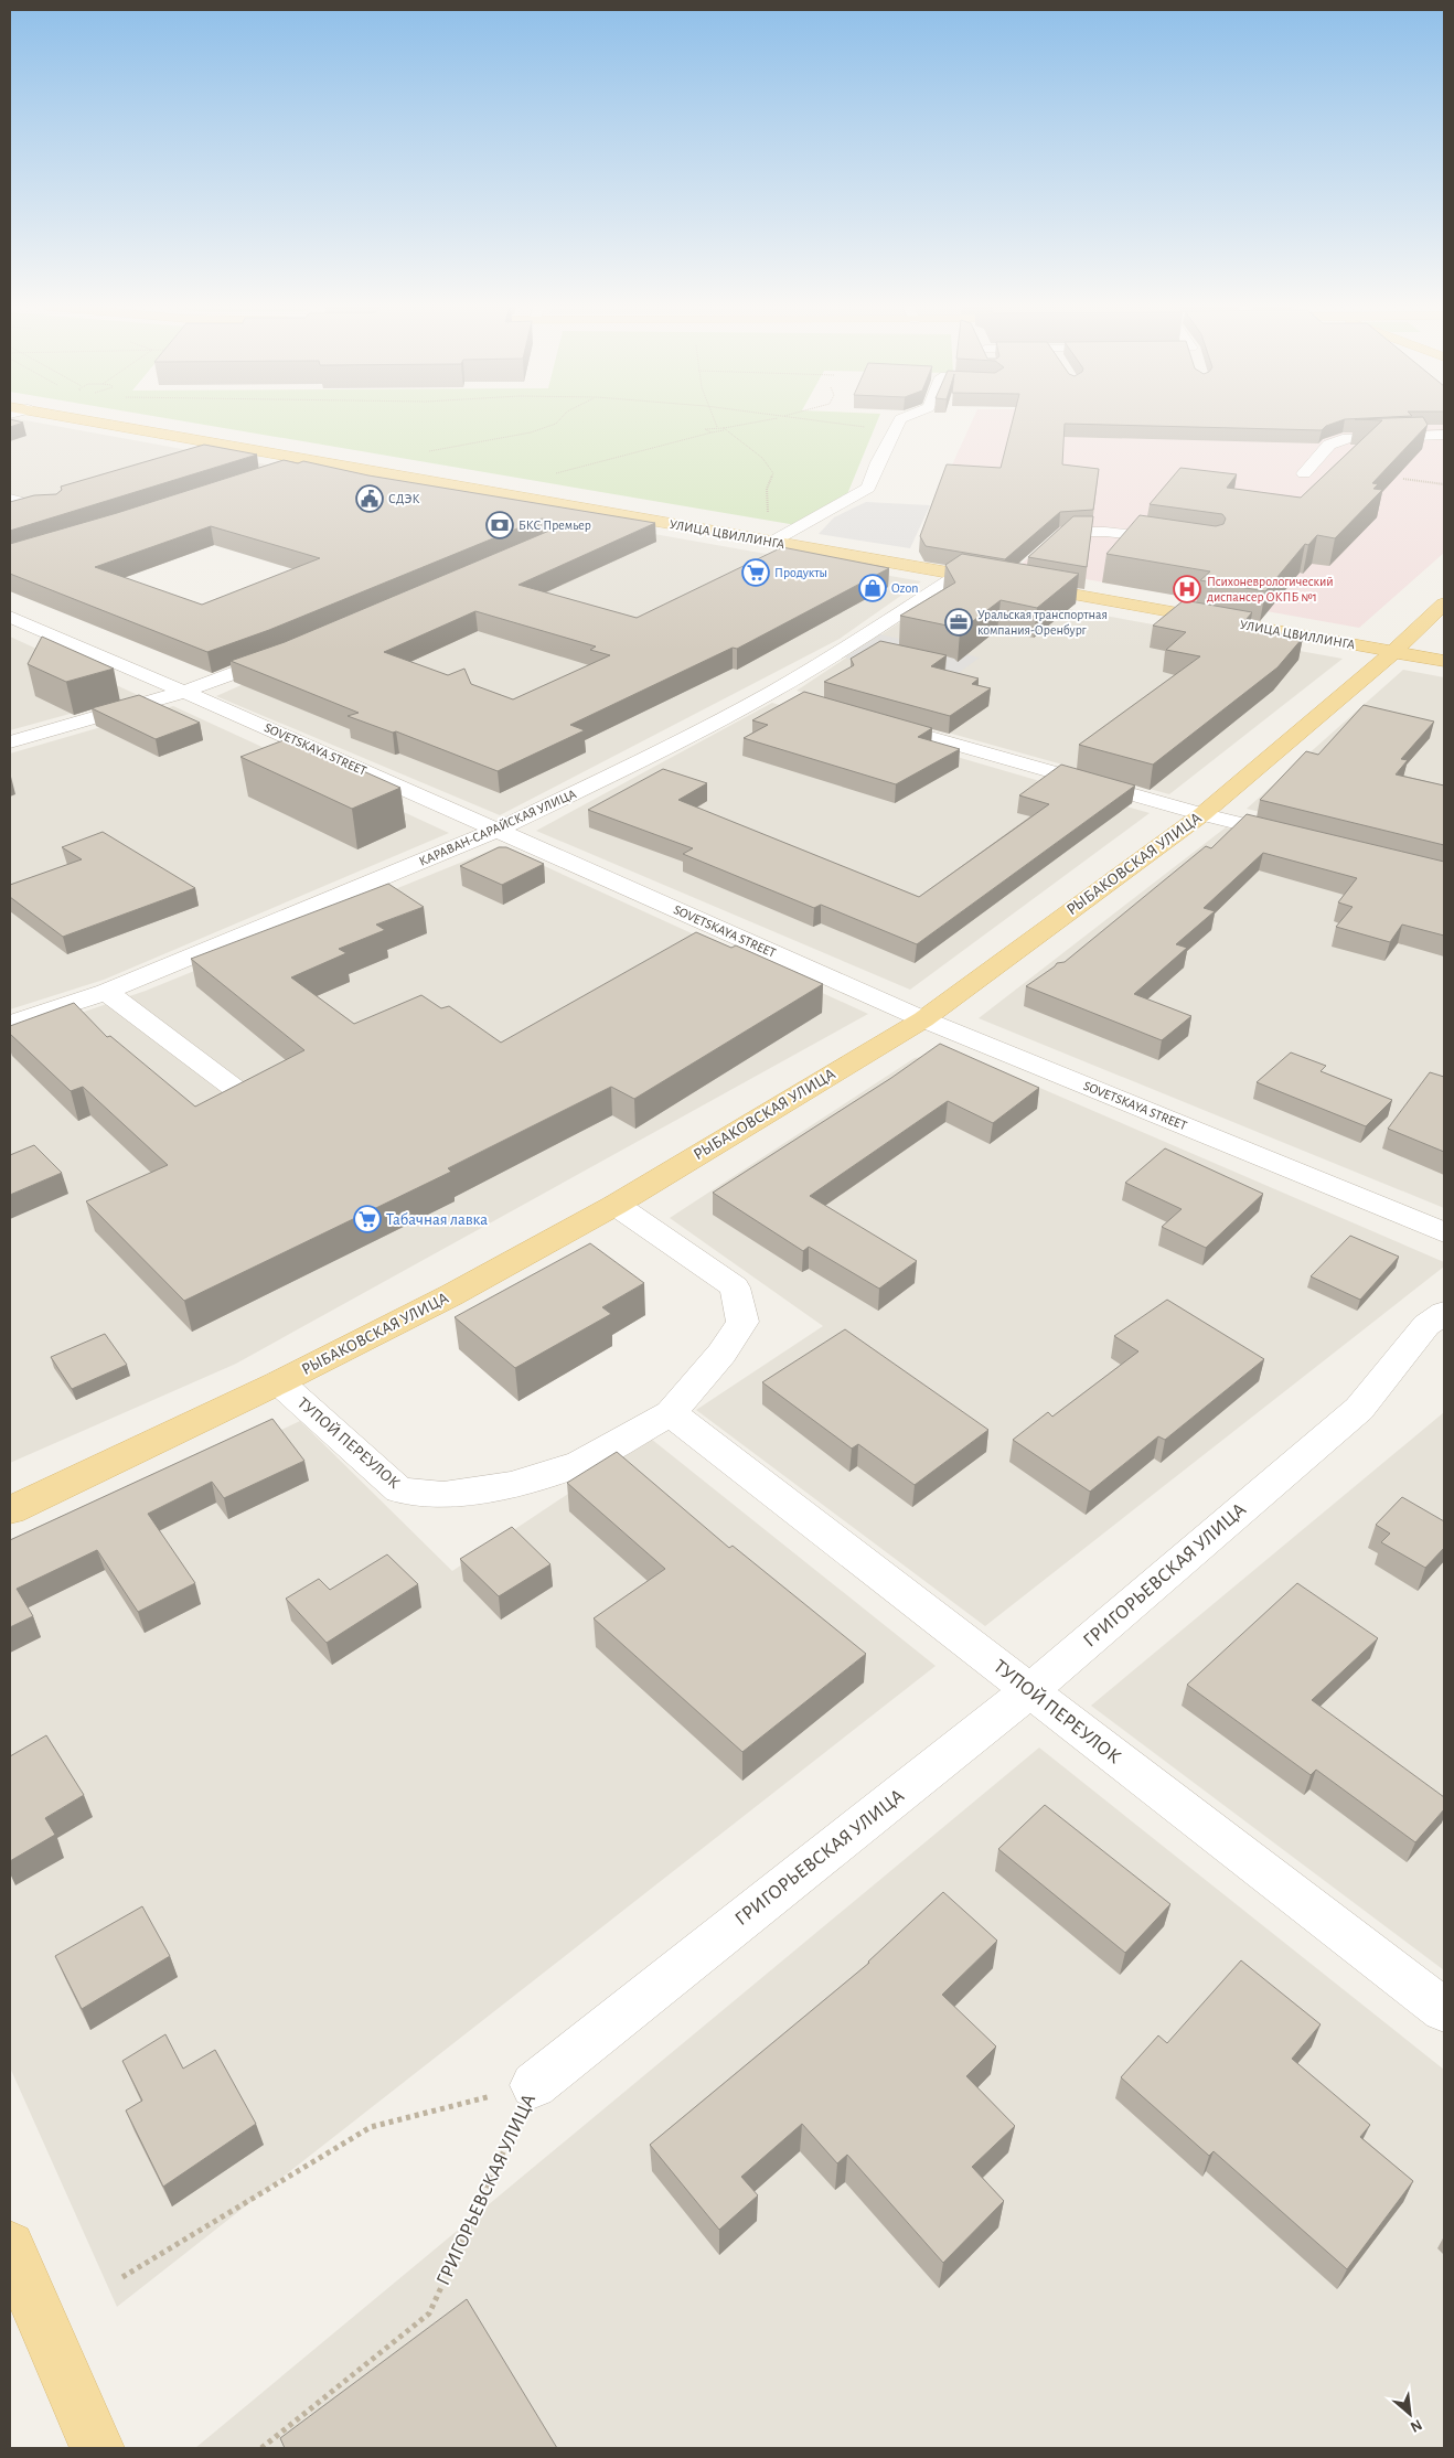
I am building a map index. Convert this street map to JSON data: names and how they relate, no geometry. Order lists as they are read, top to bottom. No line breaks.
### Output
{"streets":{"main road":["УЛИЦА ЦВИЛЛИНГА","РЫБАКОВСКАЯ УЛИЦА"],"street":["SOVETSKAYA STREET","КАРАВАН-САРАЙСКАЯ УЛИЦА","ТУПОЙ ПЕРЕУЛОК","ГРИГОРЬЕВСКАЯ УЛИЦА"]},"crossings":[["УЛИЦА ЦВИЛЛИНГА","КАРАВАН-САРАЙСКАЯ УЛИЦА"],["УЛИЦА ЦВИЛЛИНГА","РЫБАКОВСКАЯ УЛИЦА"],["SOVETSKAYA STREET","КАРАВАН-САРАЙСКАЯ УЛИЦА"],["SOVETSKAYA STREET","РЫБАКОВСКАЯ УЛИЦА"],["РЫБАКОВСКАЯ УЛИЦА","ТУПОЙ ПЕРЕУЛОК"],["ТУПОЙ ПЕРЕУЛОК","ГРИГОРЬЕВСКАЯ УЛИЦА"]],"places":{"public building":["СДЭК"],"bank":["БКС Премьер"],"supermarket":["Продукты","Табачная лавка"],"shop":["Ozon"],"hospital":["Психоневрологический диспансер ОКПБ №1"],"office":["Уральская транспортная компания-Оренбург"]},"north":"bottom right"}
